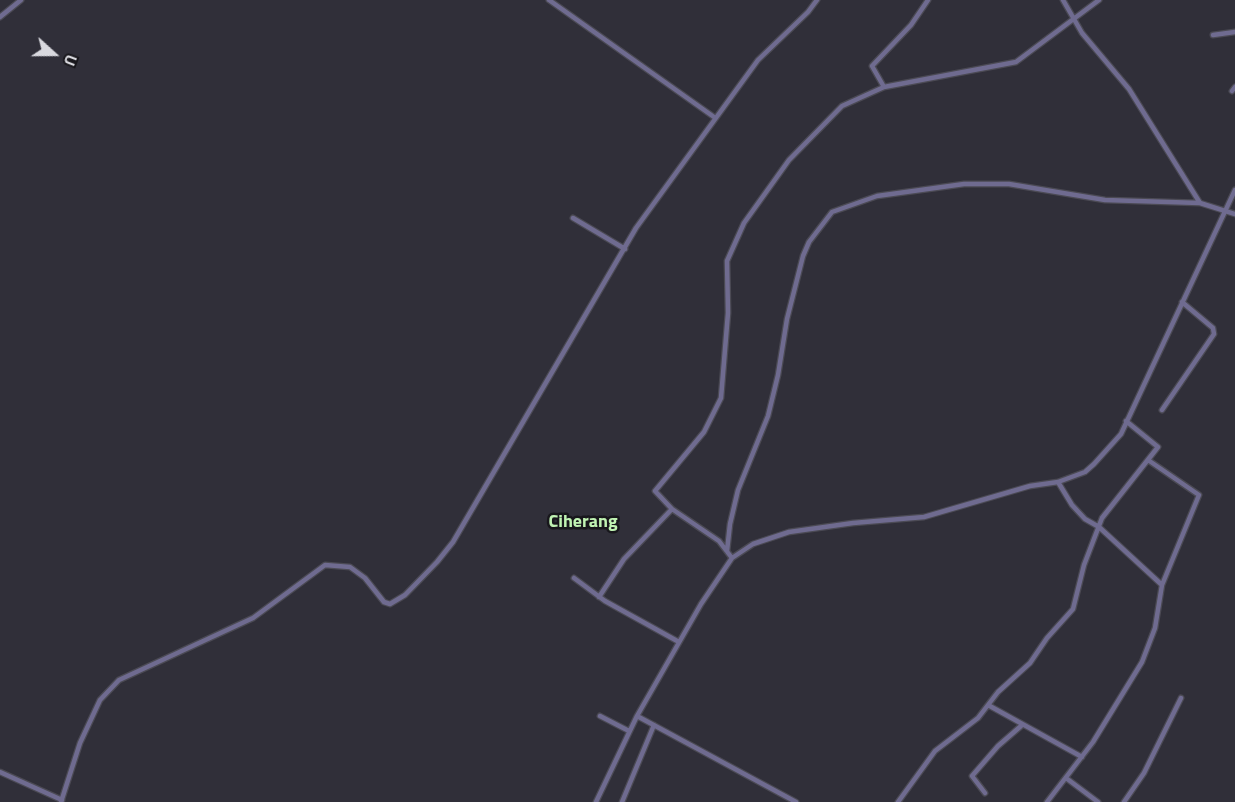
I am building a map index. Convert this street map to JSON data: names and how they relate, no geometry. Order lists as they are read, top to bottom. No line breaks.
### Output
{"districts":["Ciherang"],"north":"right"}
